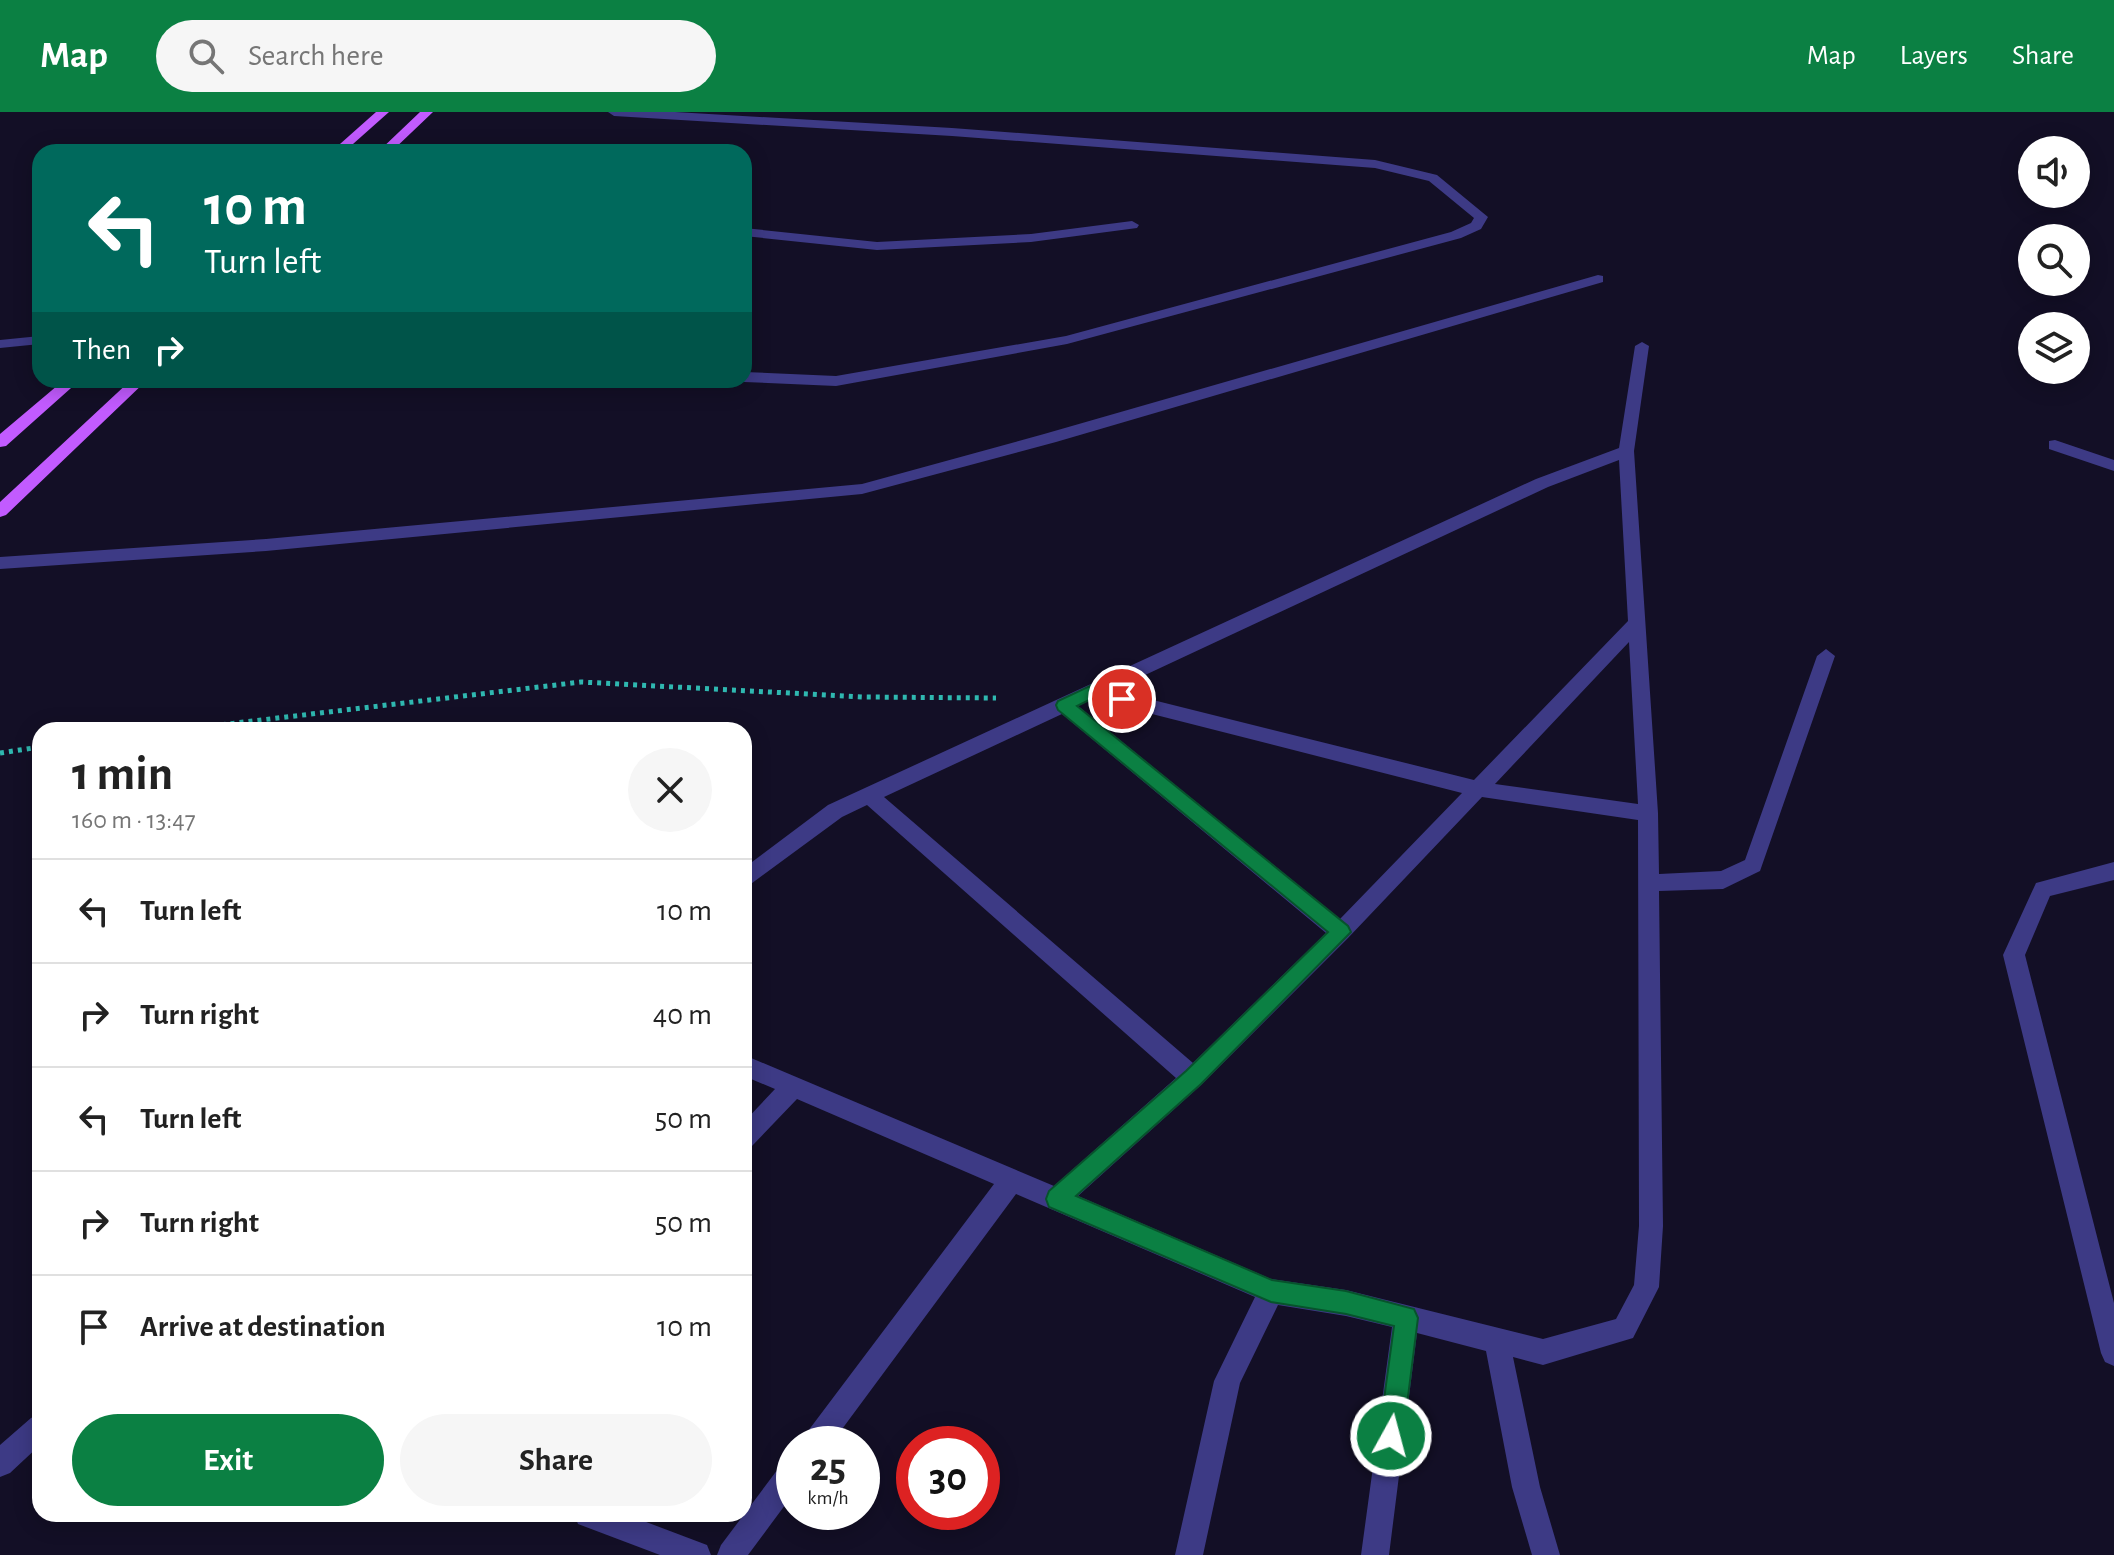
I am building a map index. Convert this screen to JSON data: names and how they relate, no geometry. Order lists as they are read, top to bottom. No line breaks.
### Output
{"page":{"header":"Map","search":"Search here","nav":["Map","Layers","Share"],"turn":["10 m","Turn left"],"then":"Then","heading":["1 min","160 m · 13:47"],"list":[{"name":"Turn left","value":"10 m"},{"name":"Turn right","value":"40 m"},{"name":"Turn left","value":"50 m"},{"name":"Turn right","value":"50 m"},{"name":"Arrive at destination","value":"10 m"}],"buttons":["Exit","Share"],"speed":"25 km/h","limit":"30"}}
